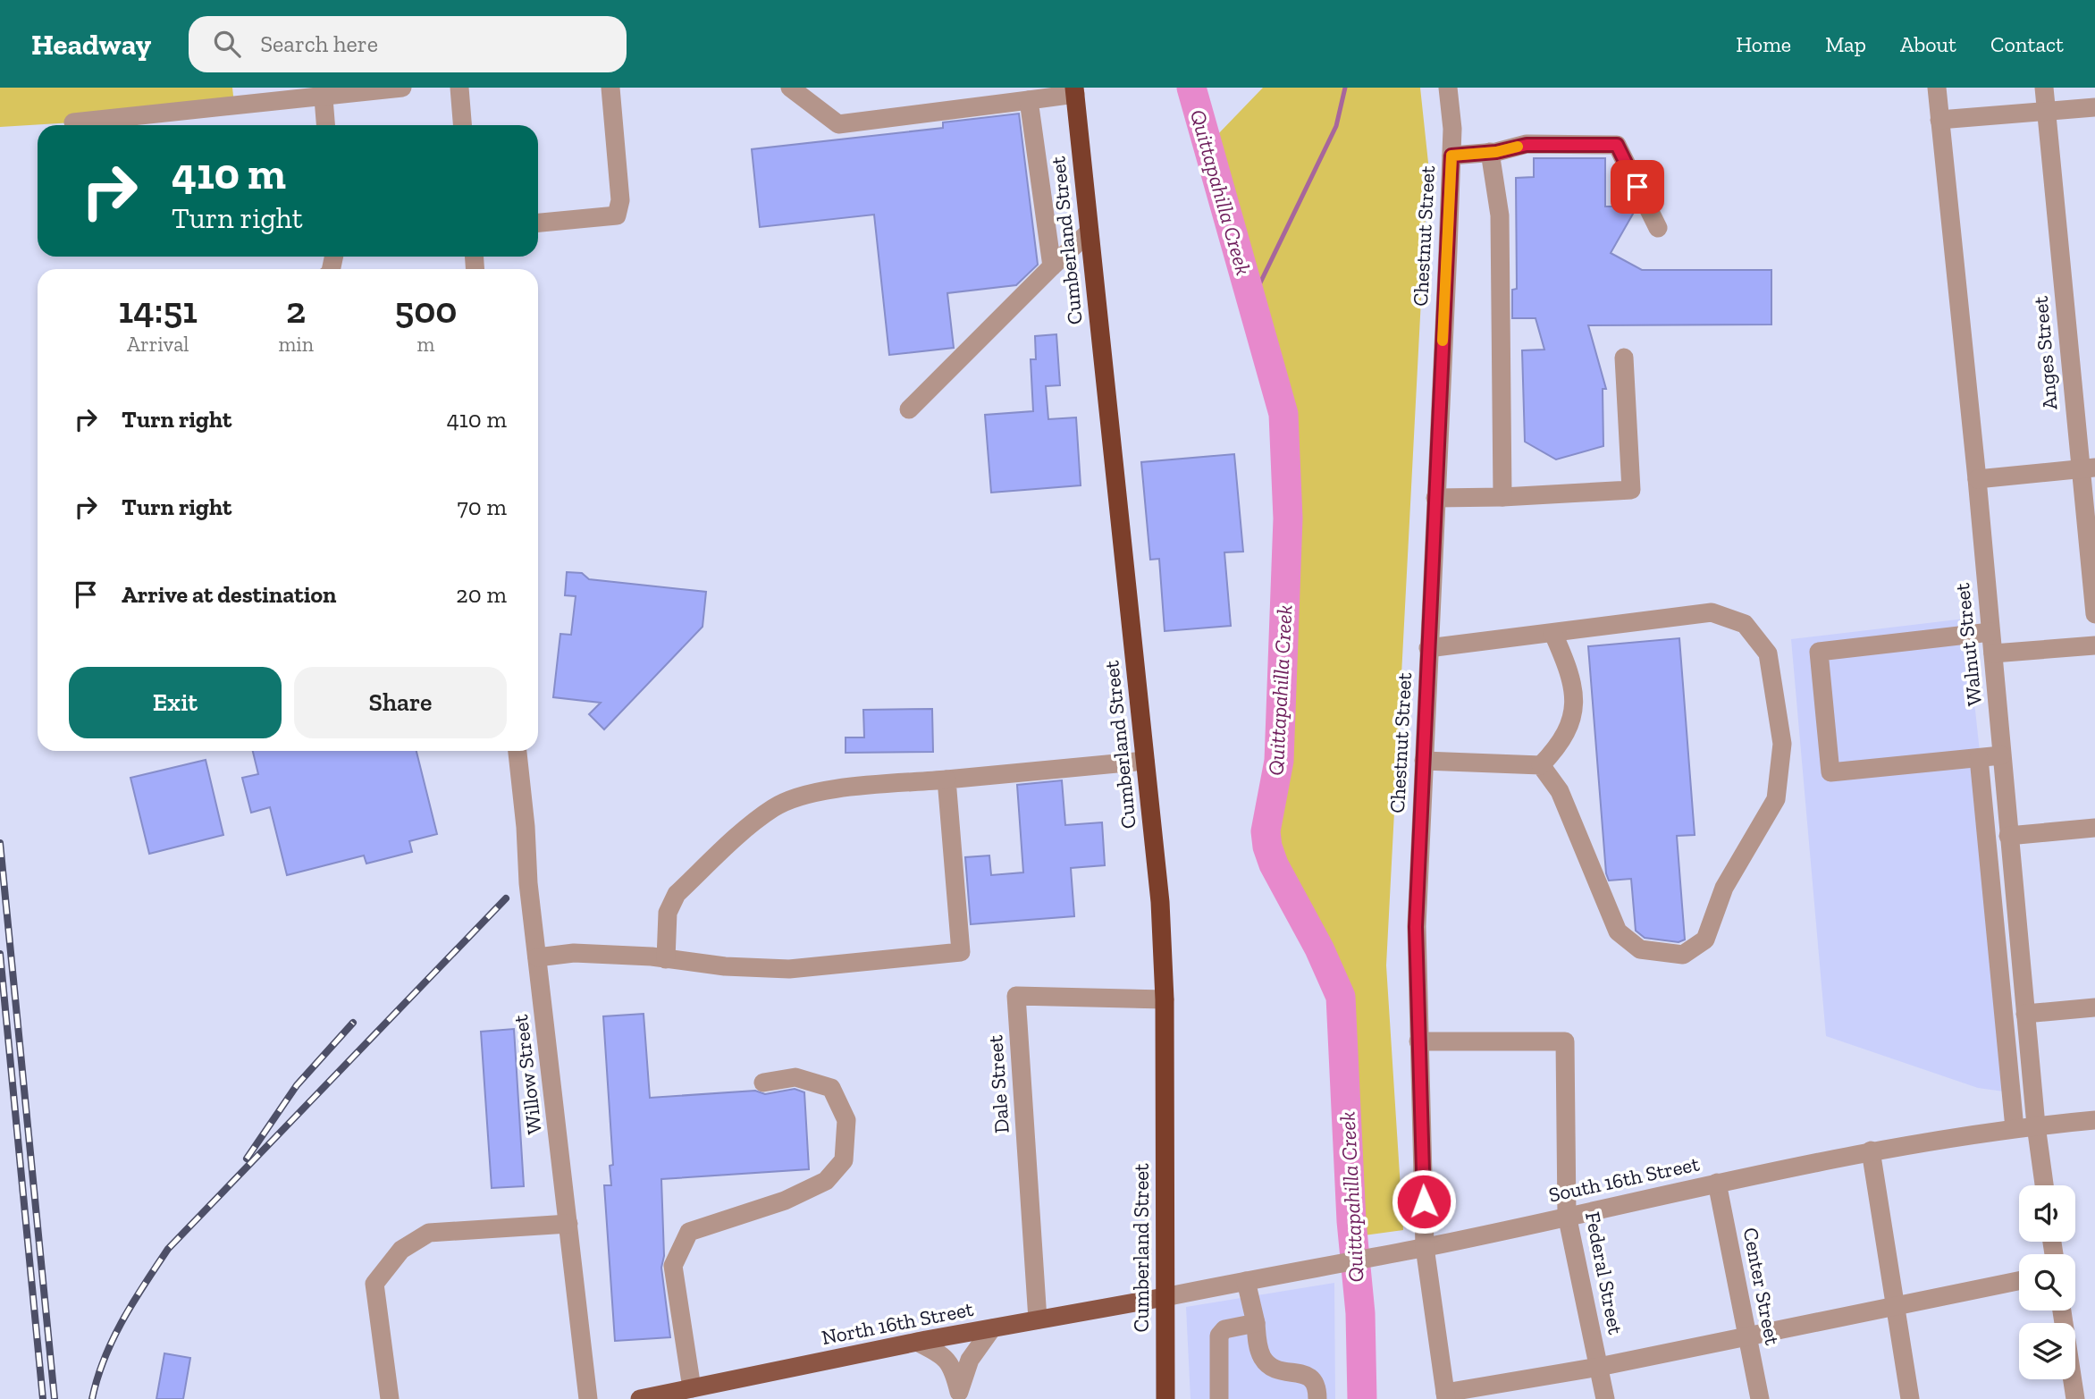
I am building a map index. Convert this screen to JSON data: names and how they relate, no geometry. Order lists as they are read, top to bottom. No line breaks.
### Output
{"streets":{"highway":["Cumberland Street"],"main road":["North 16th Street"],"street":["Chestnut Street","Anges Street","Walnut Street","Willow Street","Dale Street","South 16th Street","Federal Street","Center Street"]},"crossings":[["Chestnut Street","South 16th Street"],["Chestnut Street","Federal Street"],["Cumberland Street","Dale Street"],["Cumberland Street","South 16th Street"],["Cumberland Street","North 16th Street"],["Walnut Street","South 16th Street"],["Dale Street","North 16th Street"],["South 16th Street","Federal Street"],["South 16th Street","Center Street"],["South 16th Street","North 16th Street"]],"water":["Quittapahilla Creek"],"page":{"header":"Headway","search":"Search here","nav":["Home","Map","About","Contact"],"turn":["410 m","Turn right"],"eta":["14:51","Arrival","2","min","500","m"],"list":[{"name":"Turn right","value":"410 m"},{"name":"Turn right","value":"70 m"},{"name":"Arrive at destination","value":"20 m"}],"buttons":["Exit","Share"]}}
